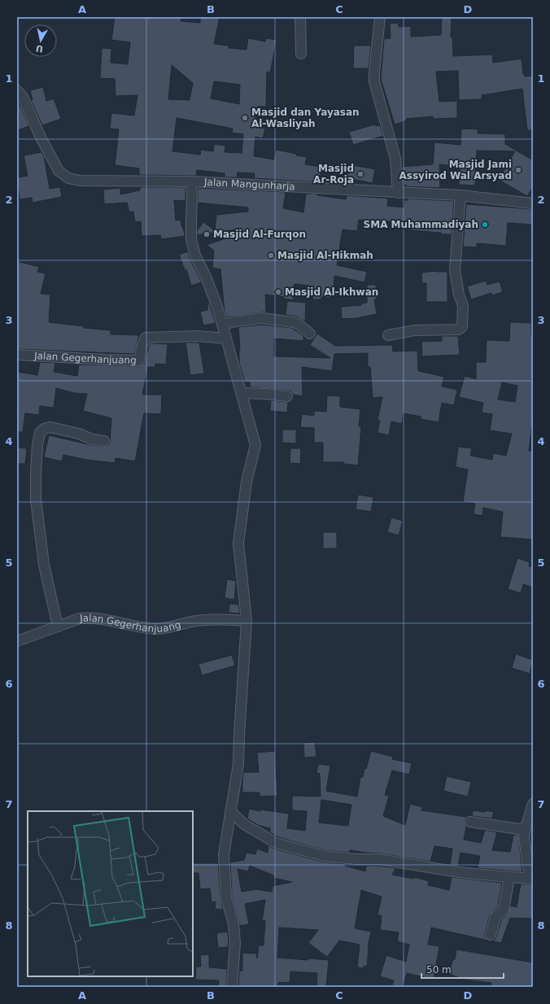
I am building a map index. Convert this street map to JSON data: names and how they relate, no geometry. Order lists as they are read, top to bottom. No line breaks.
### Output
{"streets":{"street":["Jalan Mangunharja","Jalan Gegerhanjuang"]},"places":["Masjid dan Yayasan Al-Wasliyah","Masjid Jami Assyirod Wal Arsyad","Masjid Ar-Roja","SMA Muhammadiyah","Masjid Al-Furqon","Masjid Al-Hikmah","Masjid Al-Ikhwan"],"scale_bar":"50 m","north":"bottom","grid":{"columns":["A","B","C","D"],"rows":["1","2","3","4","5","6","7","8"]}}
